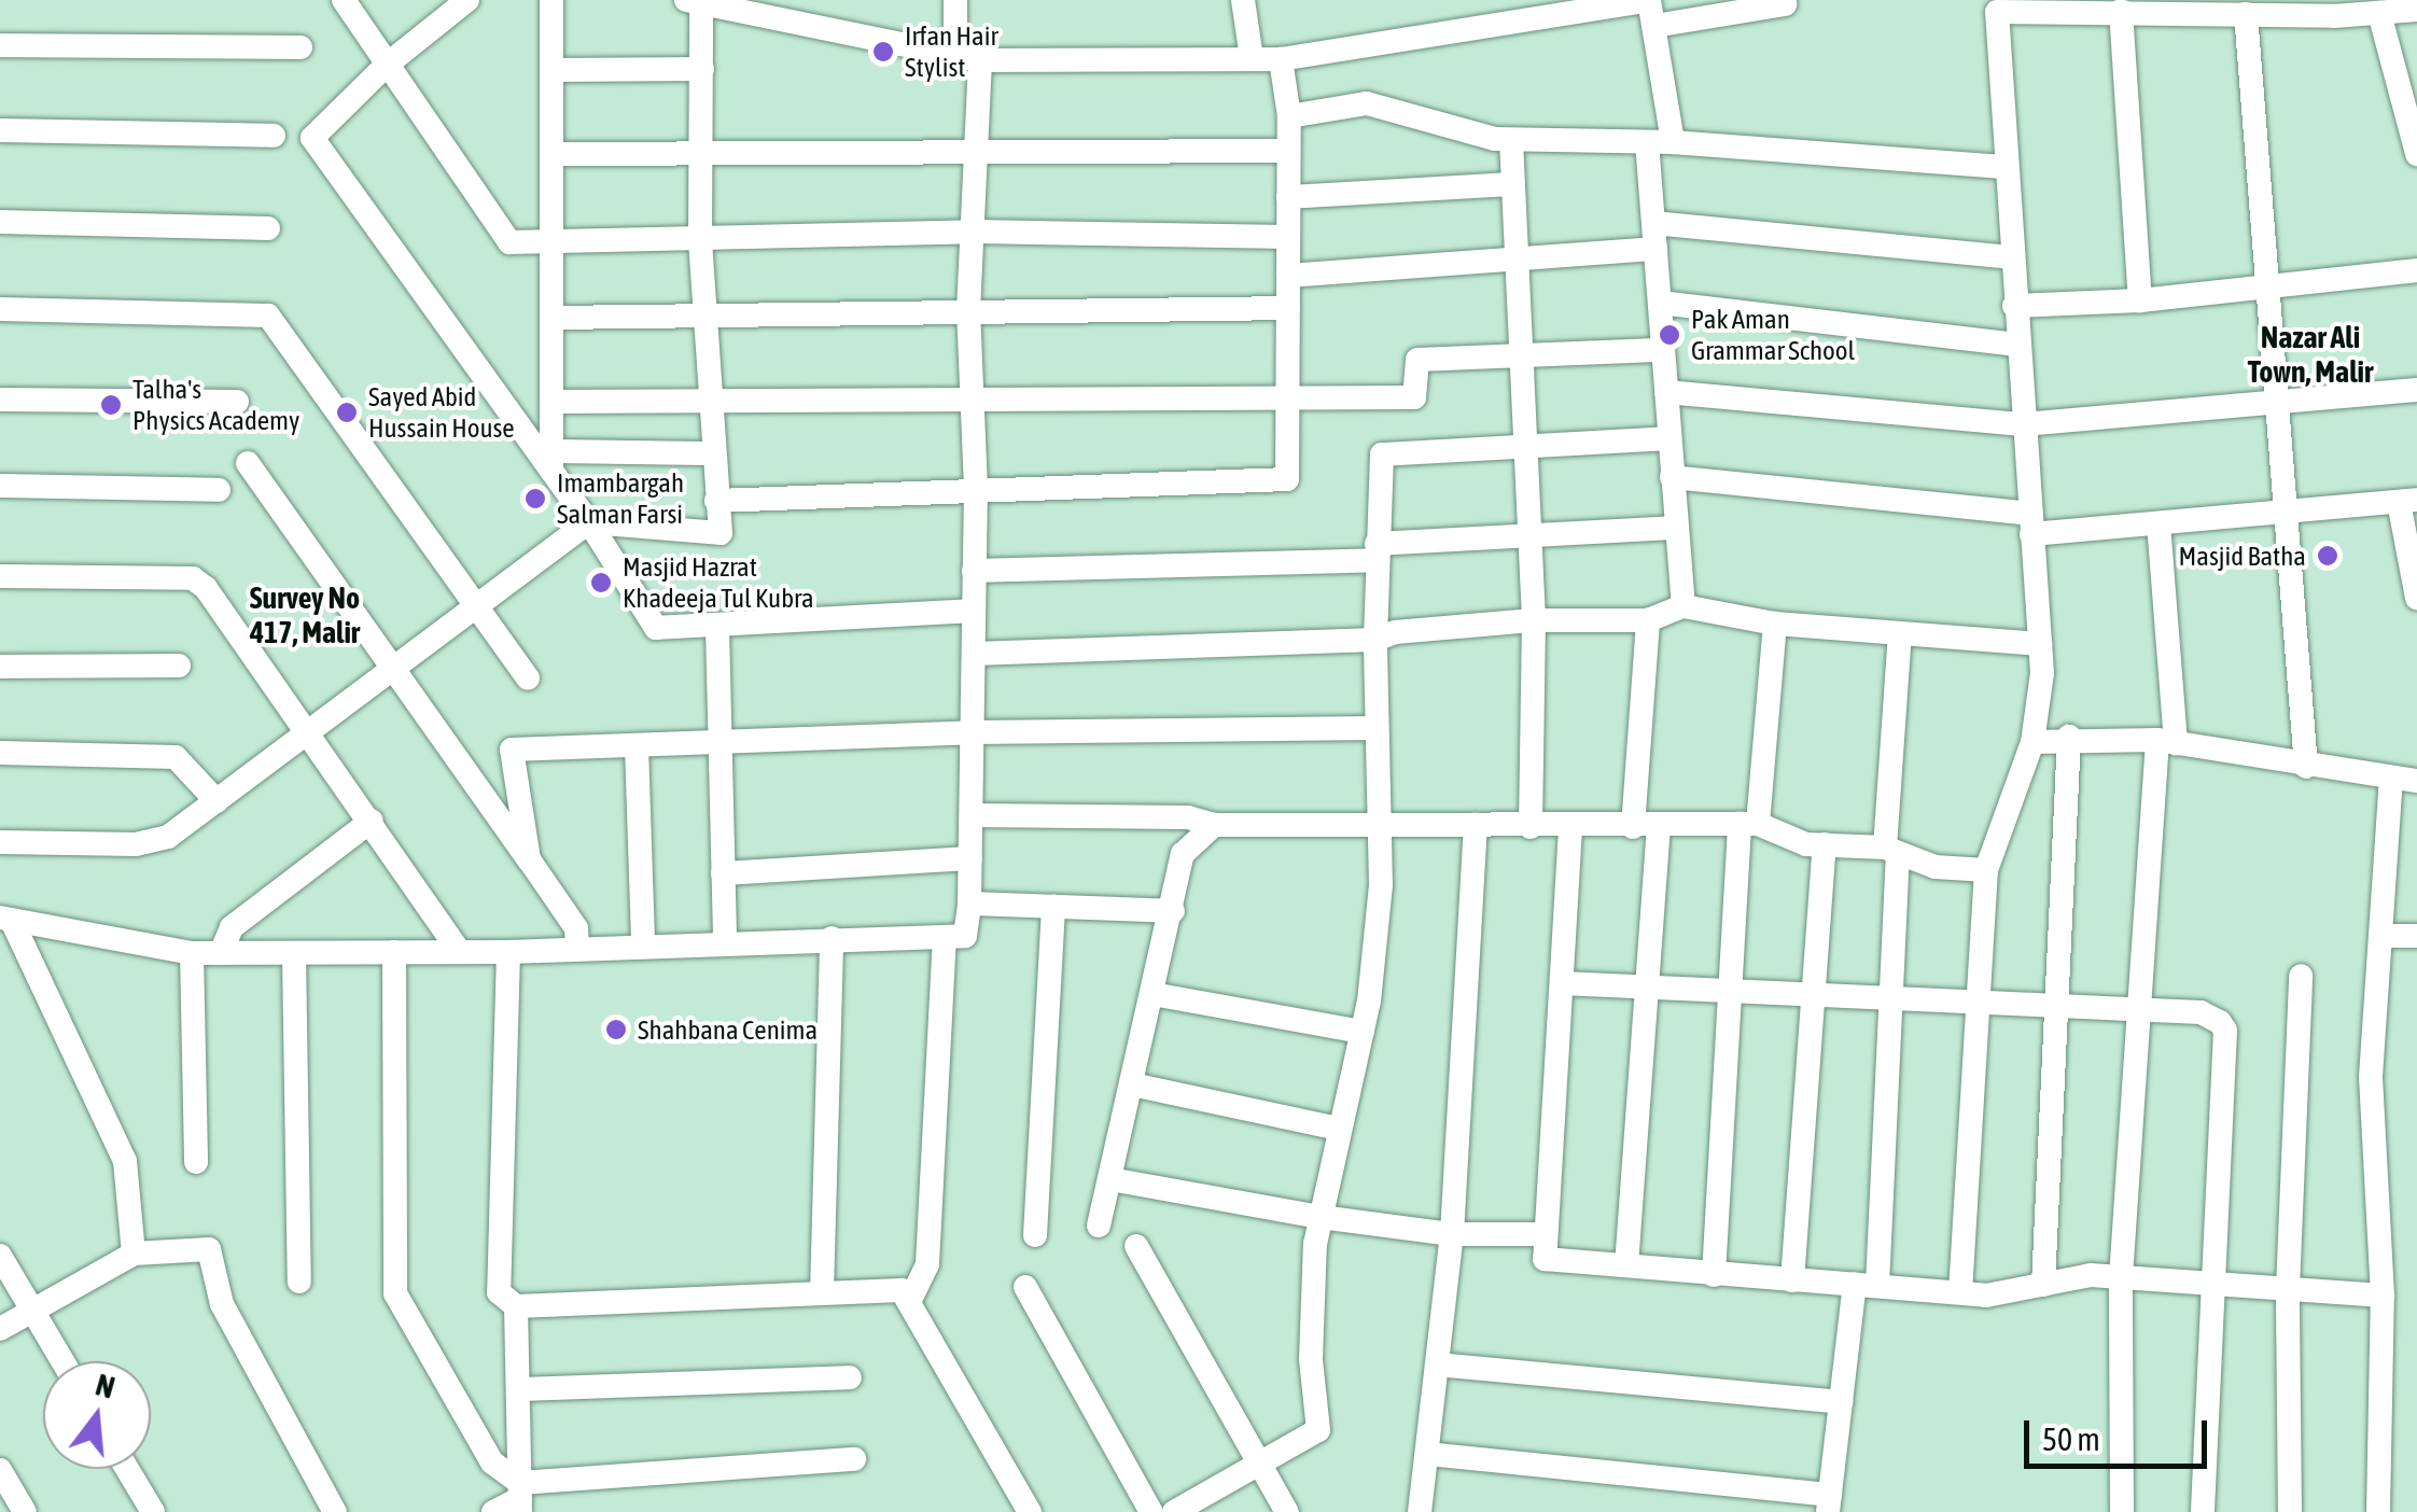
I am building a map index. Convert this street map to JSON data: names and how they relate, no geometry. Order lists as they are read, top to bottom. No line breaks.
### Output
{"districts":["Nazar Ali Town, Malir","Survey No 417, Malir"],"places":["Irfan Hair Stylist","Pak Aman Grammar School","Talha's Physics Academy","Sayed Abid Hussain House","Imambargah Salman Farsi","Masjid Batha","Masjid Hazrat Khadeeja Tul Kubra","Shahbana Cenima"],"scale_bar":"50 m","north":"top"}
